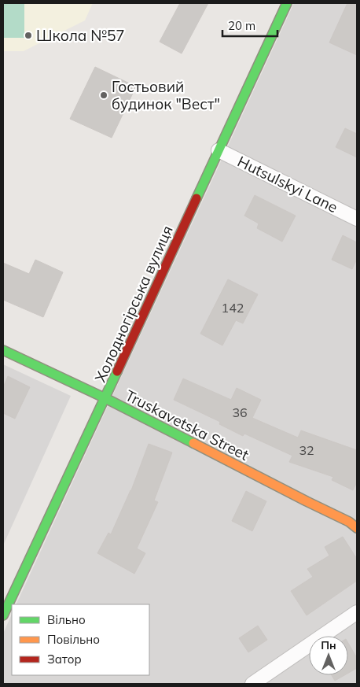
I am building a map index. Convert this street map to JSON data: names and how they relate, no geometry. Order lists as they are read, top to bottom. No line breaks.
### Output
{"streets":{"main road":["Холодногірська вулиця","Truskavetska Street"],"street":["Hutsulskyi Lane"]},"crossings":[["Hutsulskyi Lane","Холодногірська вулиця"],["Холодногірська вулиця","Truskavetska Street"]],"places":["Школа №57","Гостьовий будинок \"Вест\""],"house_numbers":["142","36","32"],"legend":["Вільно","Повільно","Затор"],"scale_bar":"20 m","north":"top"}
